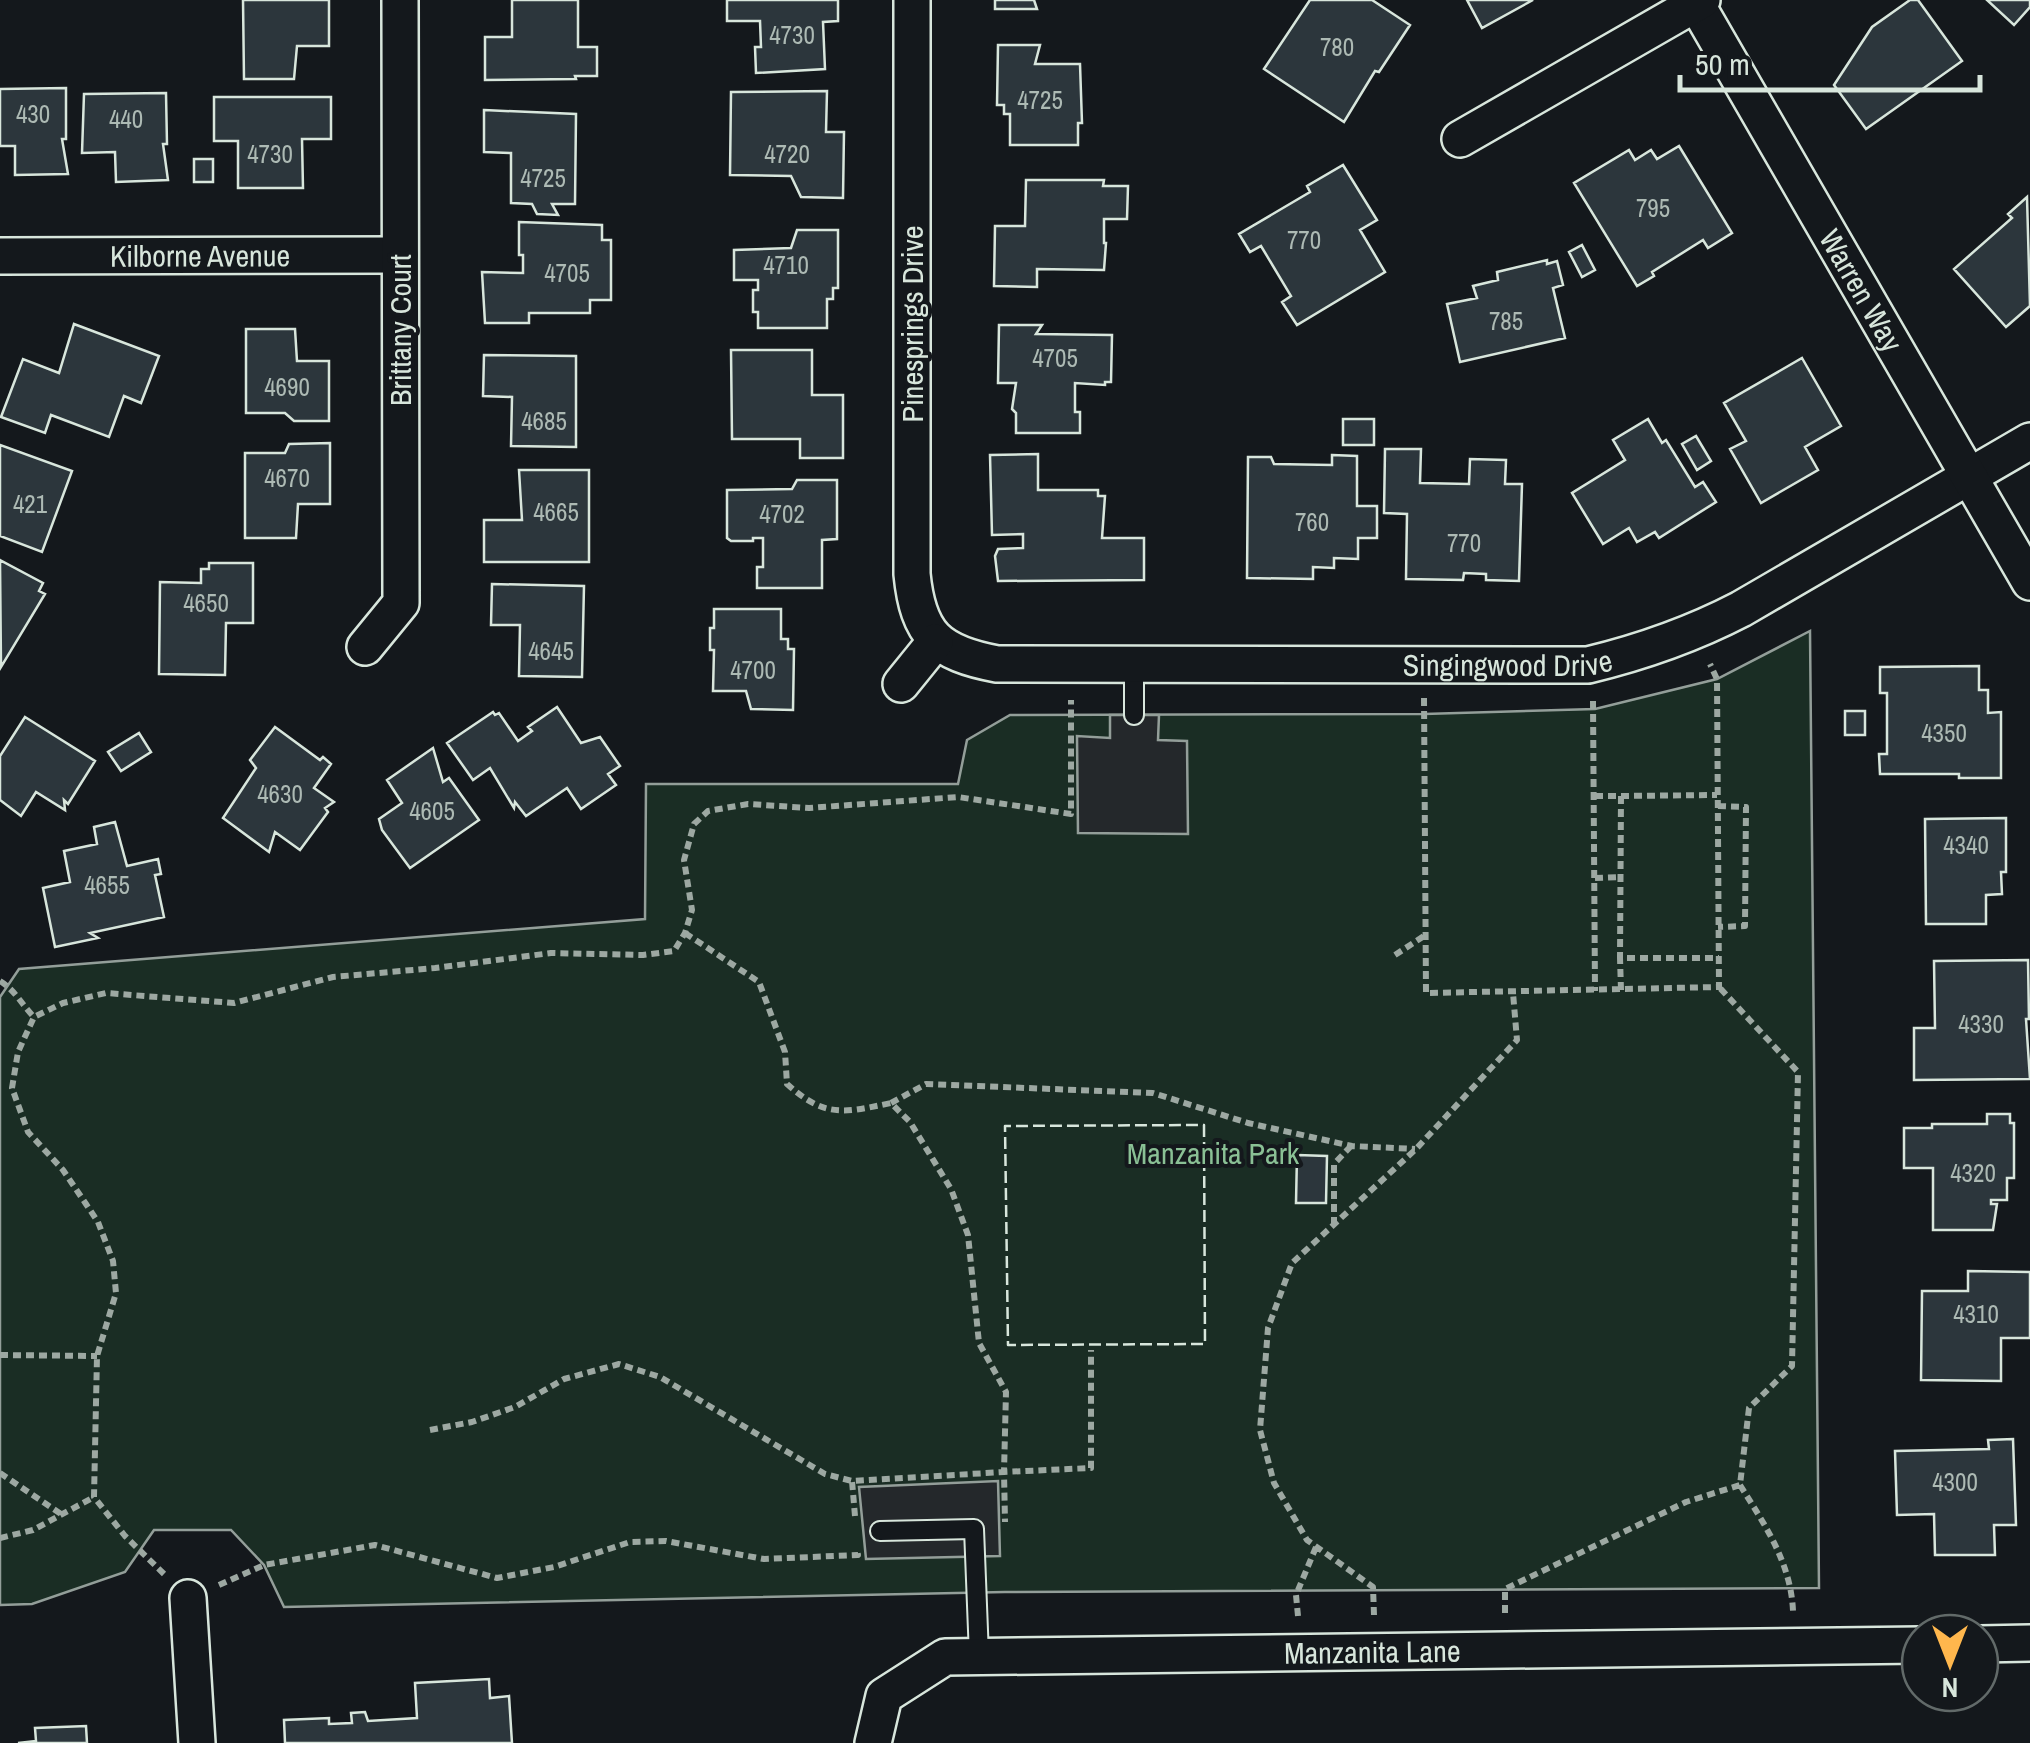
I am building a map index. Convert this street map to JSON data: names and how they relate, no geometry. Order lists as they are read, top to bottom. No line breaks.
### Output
{"streets":{"street":["Kilborne Avenue","Warren Way","Pinesprings Drive","Brittany Court","Singingwood Drive","Manzanita Lane"]},"crossings":[["Kilborne Avenue","Brittany Court"],["Warren Way","Singingwood Drive"],["Pinesprings Drive","Singingwood Drive"]],"parks":["Manzanita Park"],"house_numbers":["4730","780","4725","430","440","4730","4720","4725","795","770","4710","4705","785","4705","4690","4685","4670","421","4665","4702","760","770","4650","4645","4700","4350","4630","4605","4340","4655","4330","4320","4310","4300"],"scale_bar":"50 m","north":"bottom"}
